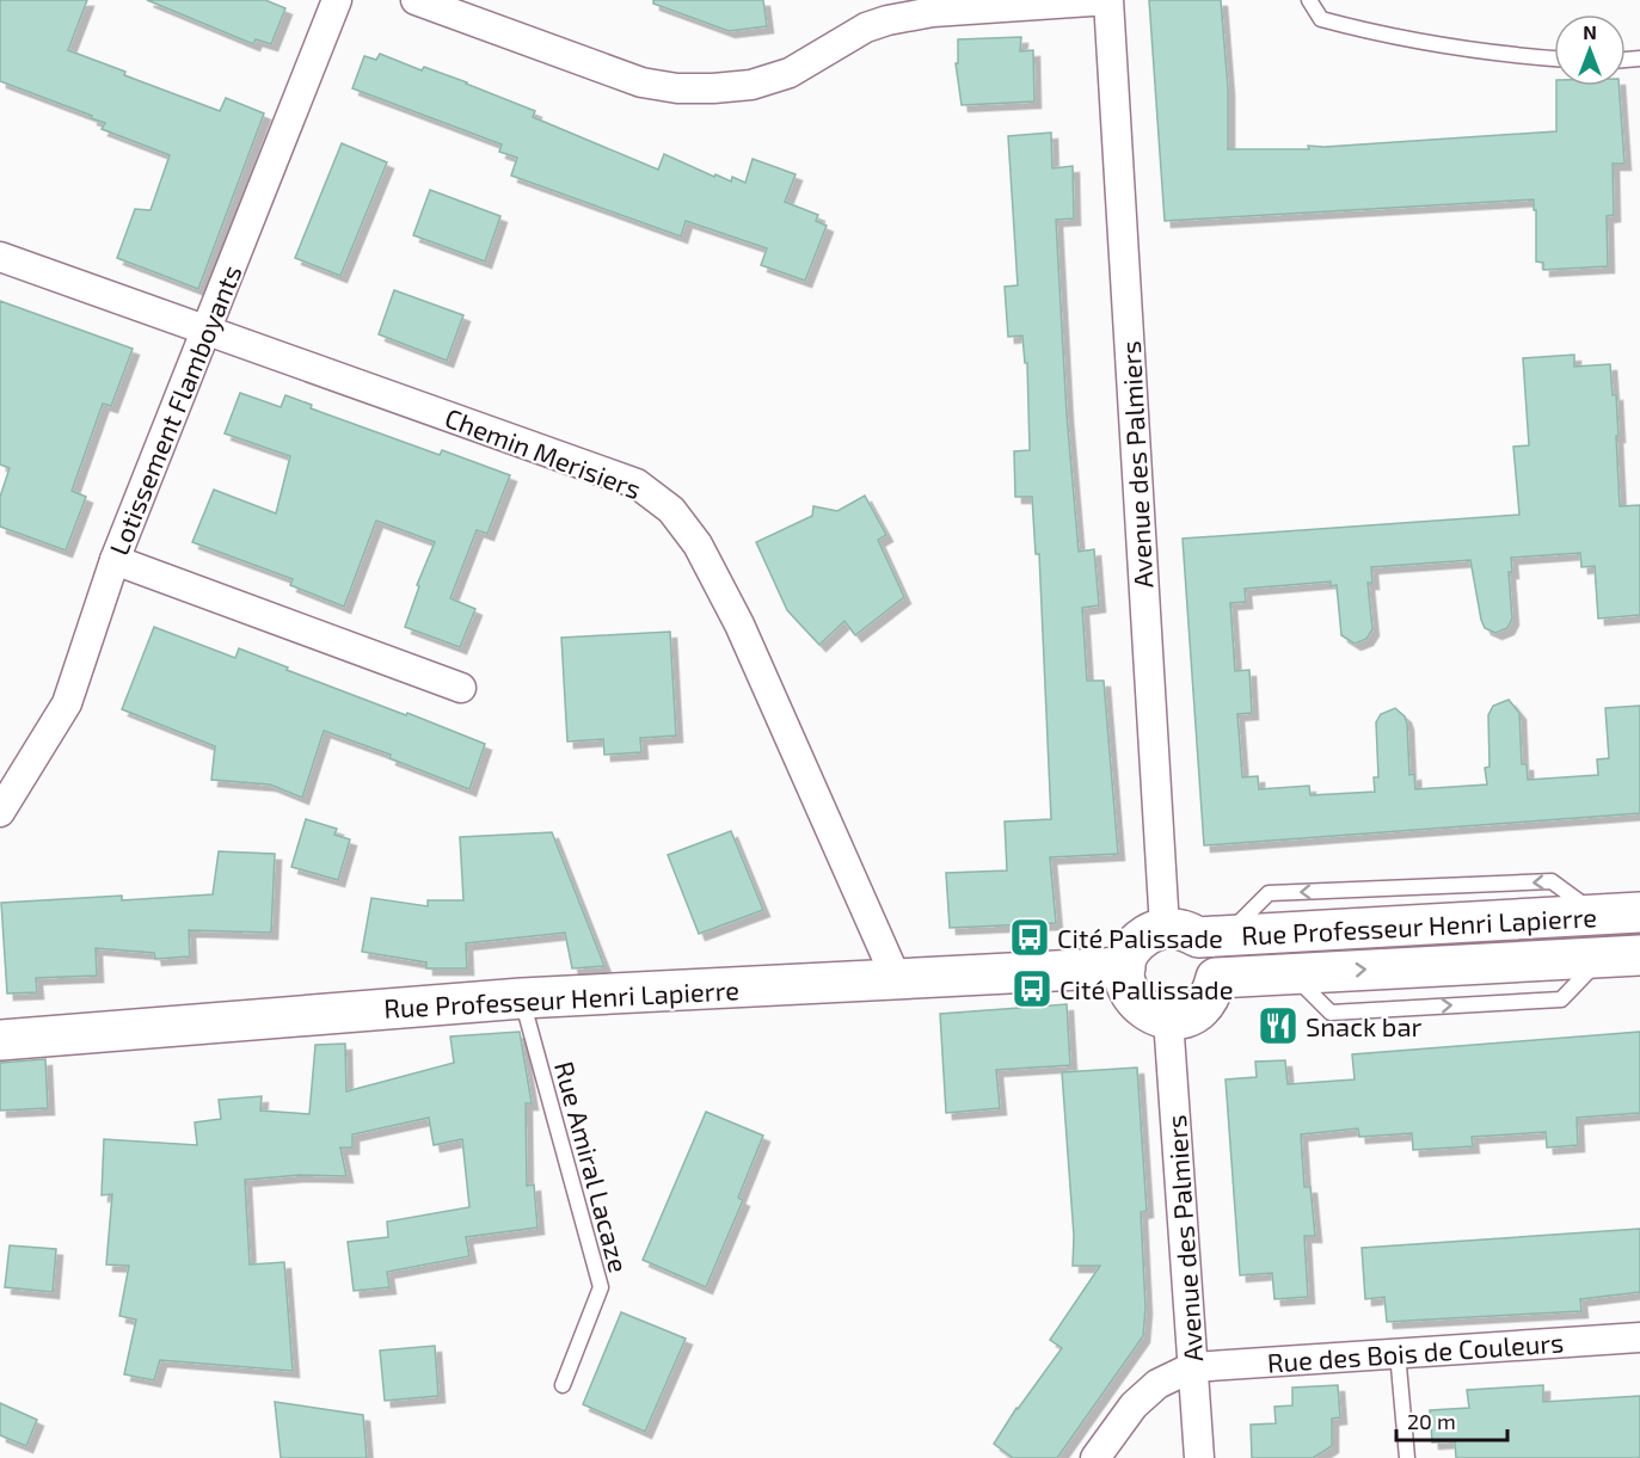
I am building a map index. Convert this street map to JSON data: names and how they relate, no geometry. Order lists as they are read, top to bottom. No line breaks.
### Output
{"streets":{"main road":["Rue Professeur Henri Lapierre"],"street":["Lotissement Flamboyants","Chemin Merisiers","Avenue des Palmiers","Rue des Bois de Couleurs"],"lane":["Rue Amiral Lacaze"]},"crossings":[["Lotissement Flamboyants","Chemin Merisiers"],["Chemin Merisiers","Rue Professeur Henri Lapierre"],["Avenue des Palmiers","Rue Professeur Henri Lapierre"],["Avenue des Palmiers","Rue des Bois de Couleurs"],["Rue Professeur Henri Lapierre","Rue Amiral Lacaze"]],"places":{"bus stop":["Cité Palissade","Cité Pallissade"],"restaurant":["Snack bar"]},"scale_bar":"20 m","north":"top"}
